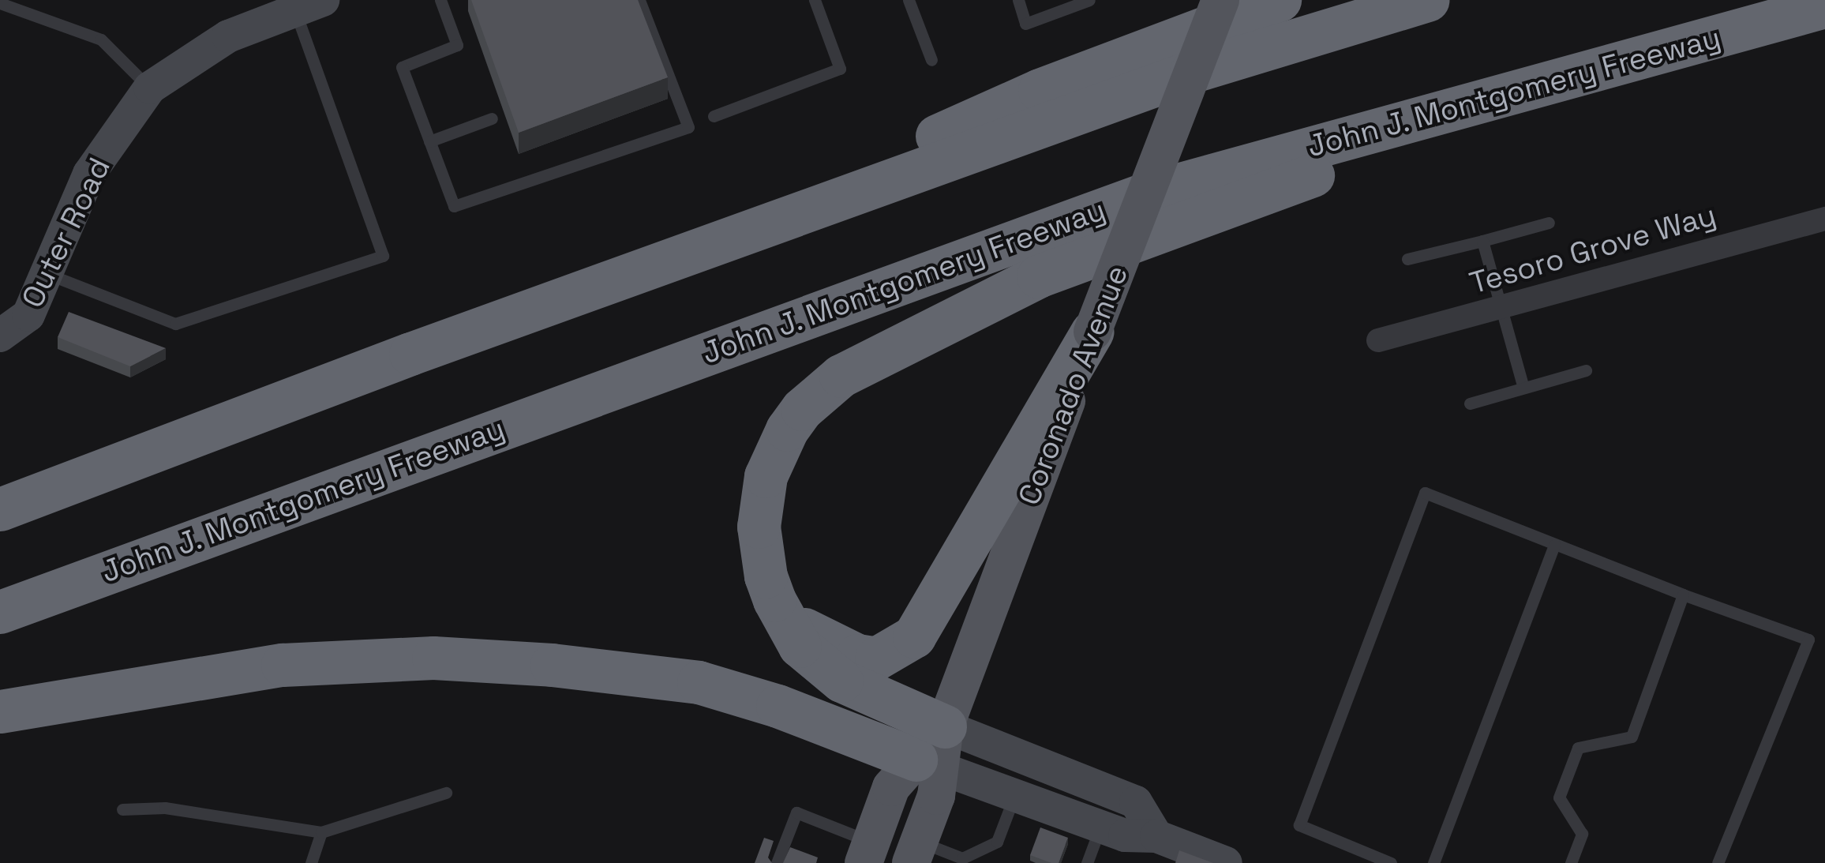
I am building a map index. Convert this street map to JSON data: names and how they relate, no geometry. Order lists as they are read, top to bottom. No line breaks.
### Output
{"streets":{"highway":["John J. Montgomery Freeway"],"main road":["Outer Road","Coronado Avenue"],"street":["Tesoro Grove Way"]}}
